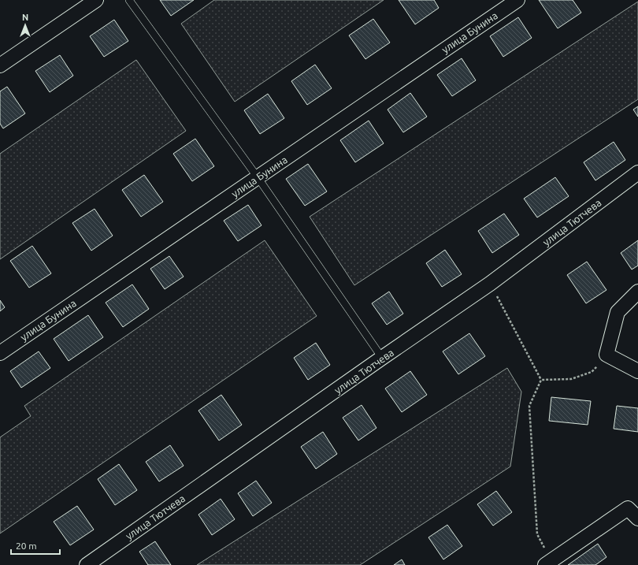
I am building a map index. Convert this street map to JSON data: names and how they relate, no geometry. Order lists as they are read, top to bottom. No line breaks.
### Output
{"streets":{"street":["улица Бунина","улица Тютчева"]},"scale_bar":"20 m","north":"top"}
